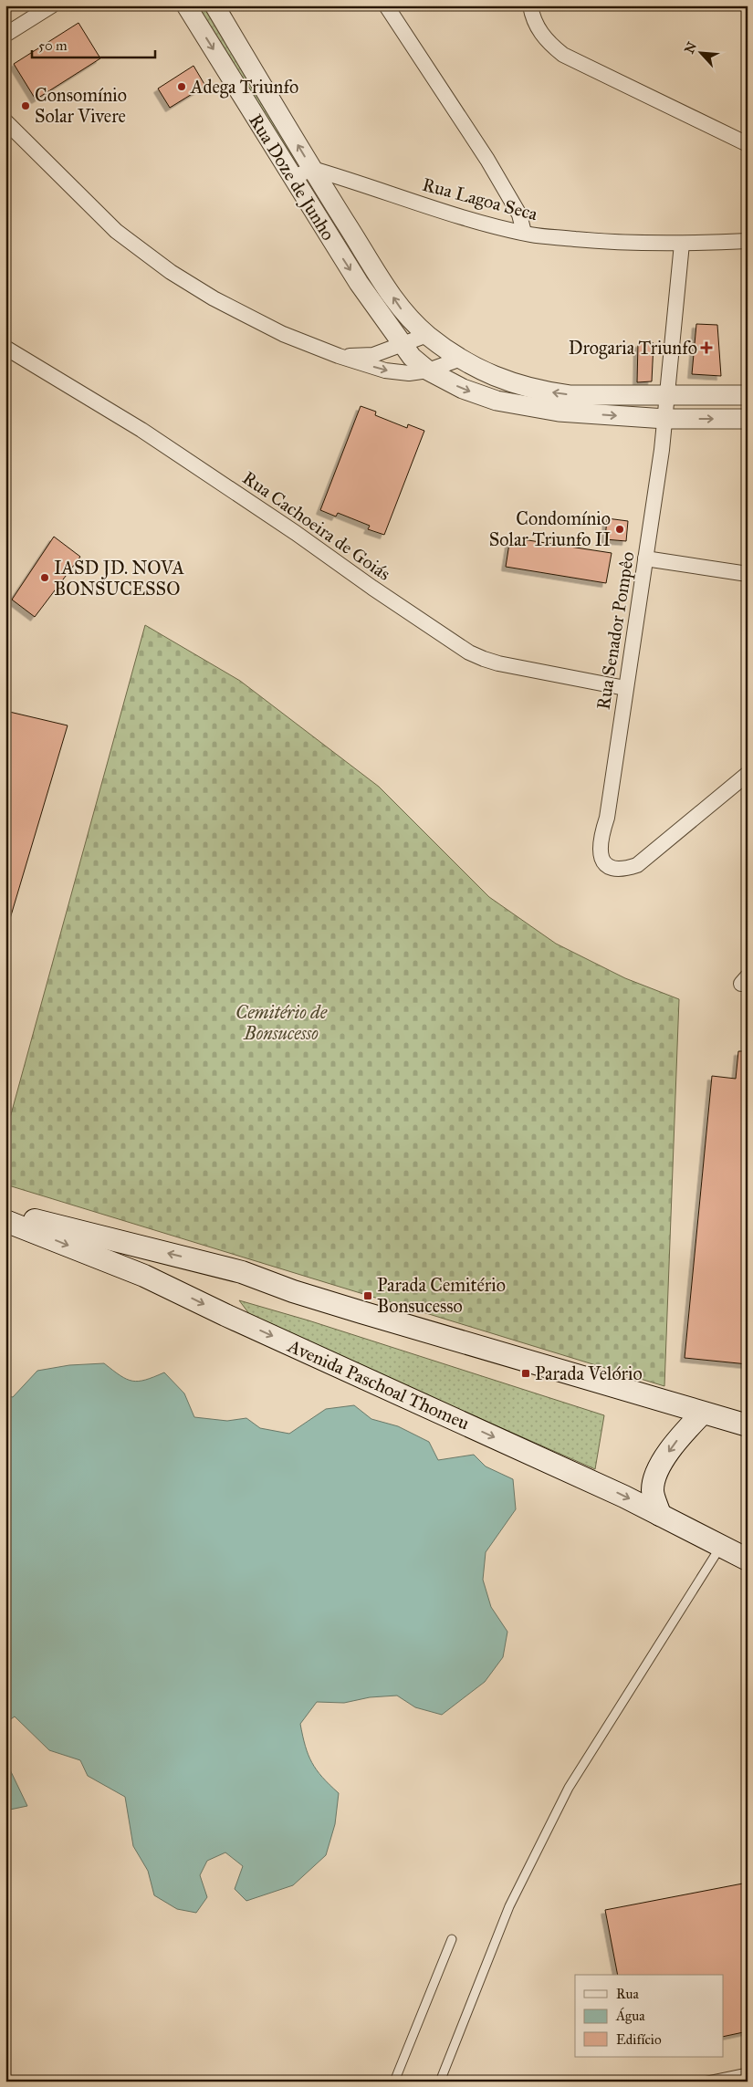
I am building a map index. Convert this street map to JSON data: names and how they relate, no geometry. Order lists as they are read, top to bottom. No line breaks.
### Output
{"streets":{"main road":["Avenida Paschoal Thomeu"],"street":["Rua Doze de Junho","Rua Lagoa Seca","Rua Cachoeira de Goiás","Rua Senador Pompêo"]},"crossings":[["Rua Doze de Junho","Rua Lagoa Seca"],["Rua Doze de Junho","Rua Senador Pompêo"],["Rua Lagoa Seca","Rua Senador Pompêo"],["Rua Cachoeira de Goiás","Rua Senador Pompêo"]],"parks":["Cemitério de Bonsucesso"],"places":{"other":["Adega Triunfo","Consomínio Solar Vivere","Condomínio Solar Triunfo II","IASD JD. NOVA BONSUCESSO"],"health":["Drogaria Triunfo"],"transit":["Parada Cemitério Bonsucesso","Parada Velório"]},"legend":["Rua","Água","Edifício"],"scale_bar":"50 m","north":"top left"}
